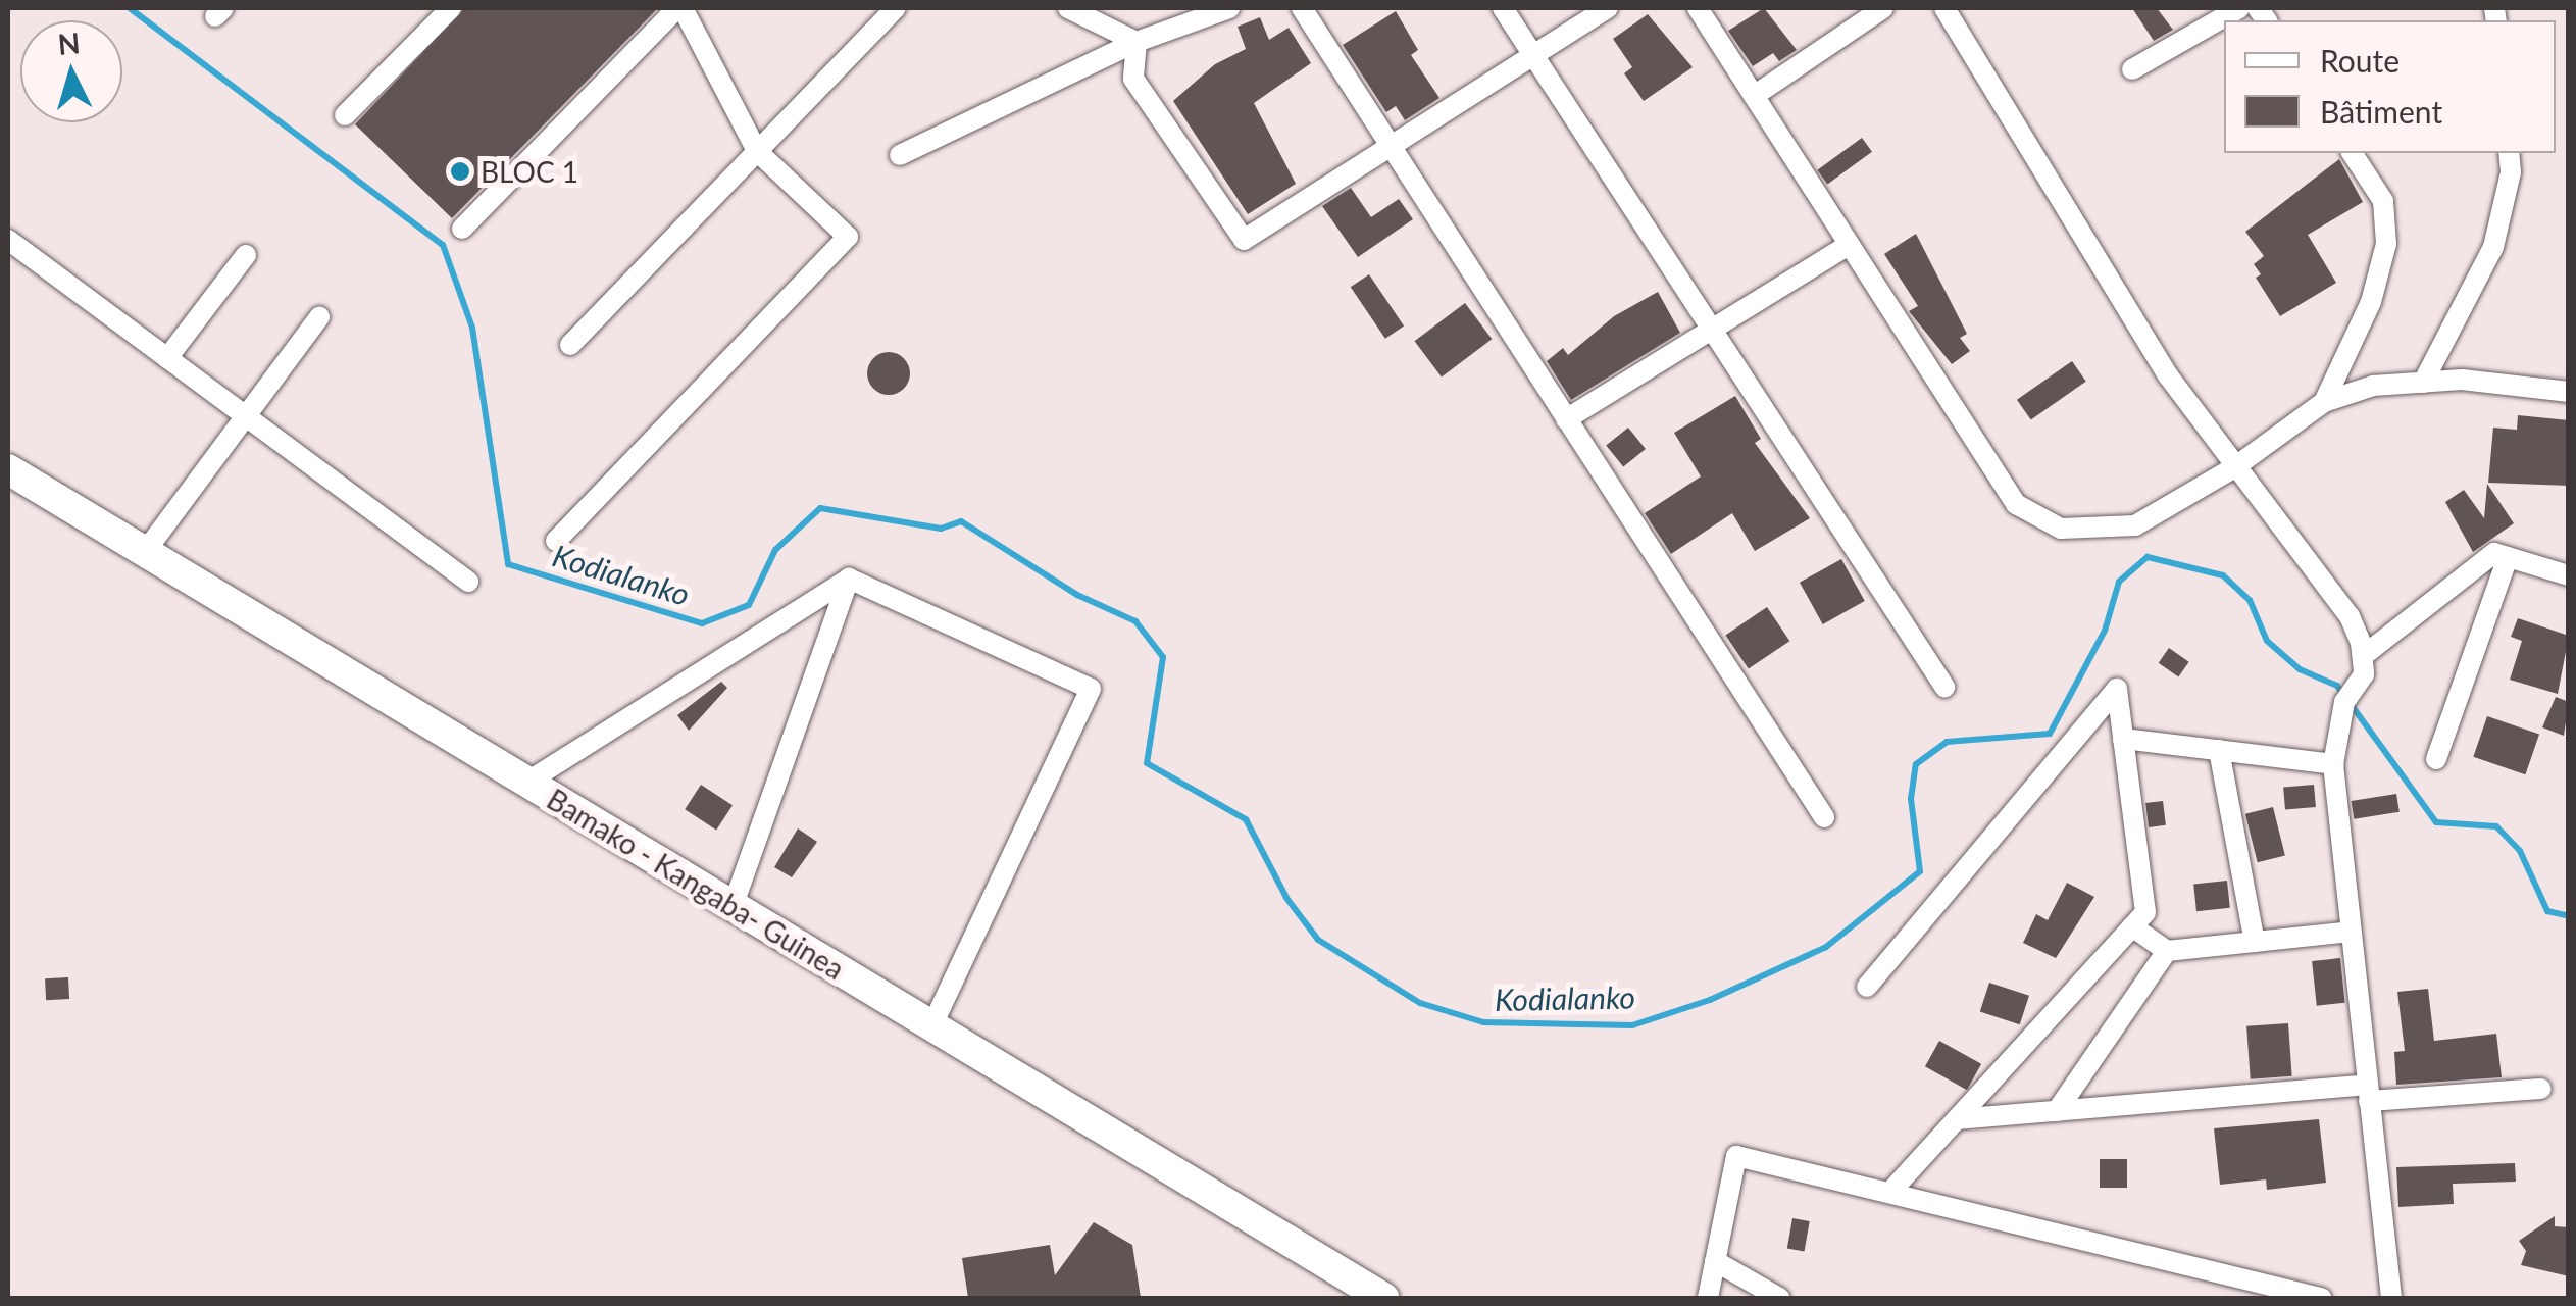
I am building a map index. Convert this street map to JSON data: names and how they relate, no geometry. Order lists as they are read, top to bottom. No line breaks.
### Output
{"streets":{"main road":["Bamako - Kangaba- Guinea"]},"water":["Kodialanko"],"places":["BLOC 1"],"legend":["Route","Bâtiment"],"north":"top"}
